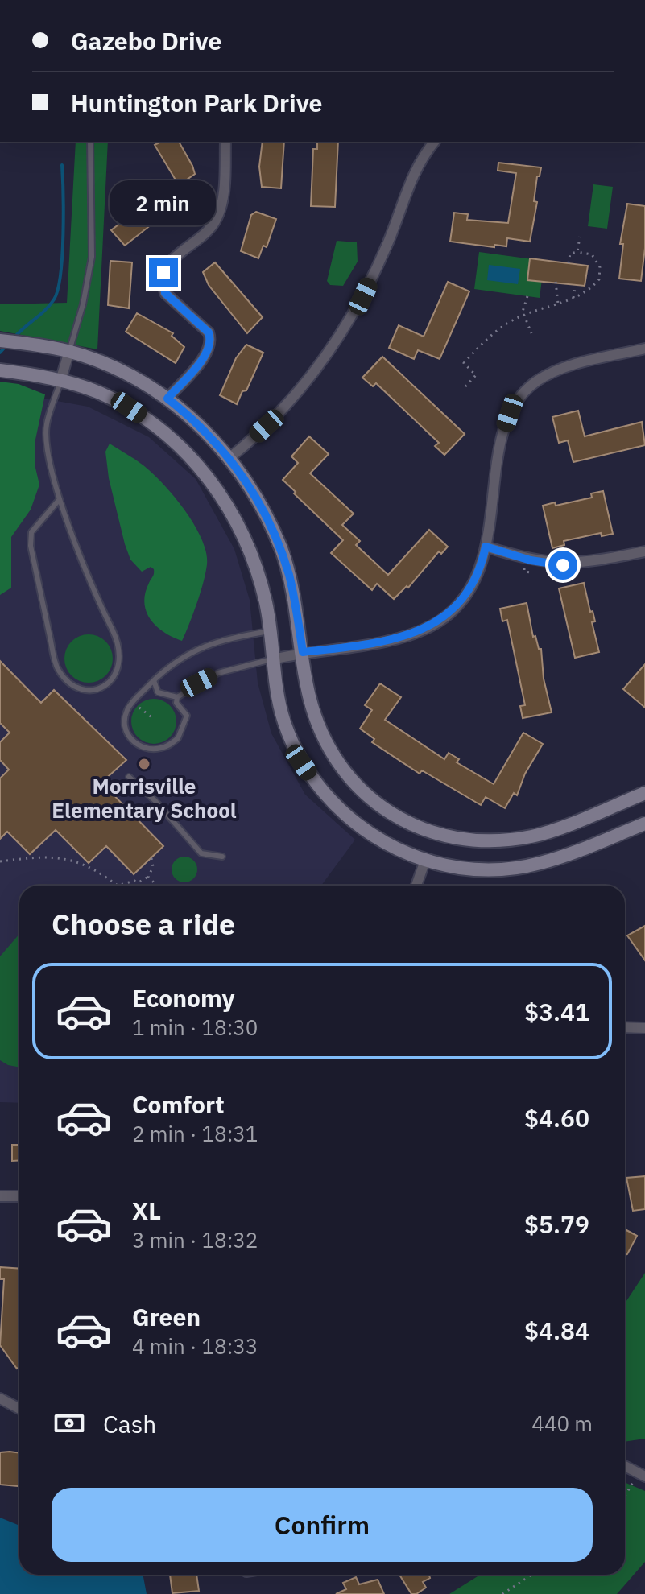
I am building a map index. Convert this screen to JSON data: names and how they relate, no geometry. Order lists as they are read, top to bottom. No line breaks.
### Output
{"places":["Morrisville Elementary School"],"page":{"banner":["Gazebo Drive","Huntington Park Drive"],"bubble":"2 min","heading":"Choose a ride","list":[{"name":"Economy","note":"1 min · 18:30","value":"$3.41"},{"name":"Comfort","note":"2 min · 18:31","value":"$4.60"},{"name":"XL","note":"3 min · 18:32","value":"$5.79"},{"name":"Green","note":"4 min · 18:33","value":"$4.84"}],"pay":["Cash","440 m"],"buttons":"Confirm"}}
